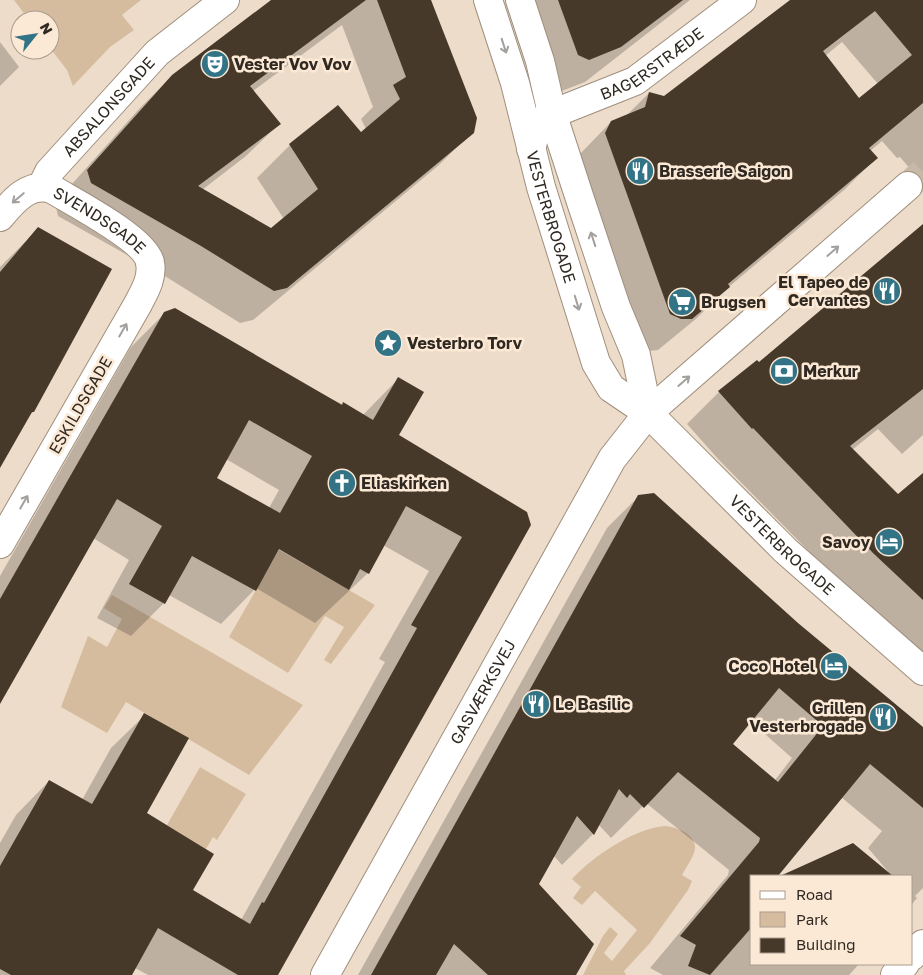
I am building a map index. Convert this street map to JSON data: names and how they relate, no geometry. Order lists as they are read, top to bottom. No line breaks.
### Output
{"streets":{"street":["BAGERSTRÆDE","ABSALONSGADE","VESTERBROGADE","SVENDSGADE","ESKILDSGADE","GASVÆRKSVEJ"]},"crossings":[["BAGERSTRÆDE","VESTERBROGADE"],["ABSALONSGADE","SVENDSGADE"],["VESTERBROGADE","GASVÆRKSVEJ"],["SVENDSGADE","ESKILDSGADE"]],"one_way":["ESKILDSGADE"],"places":{"theatre":["Vester Vov Vov"],"restaurant":["Brasserie Saigon","El Tapeo de Cervantes","Le Basilic","Grillen Vesterbrogade"],"supermarket":["Brugsen"],"place":["Vesterbro Torv"],"bank":["Merkur"],"church":["Eliaskirken"],"hotel":["Savoy","Coco Hotel"]},"legend":["Road","Park","Building"],"north":"top right"}
